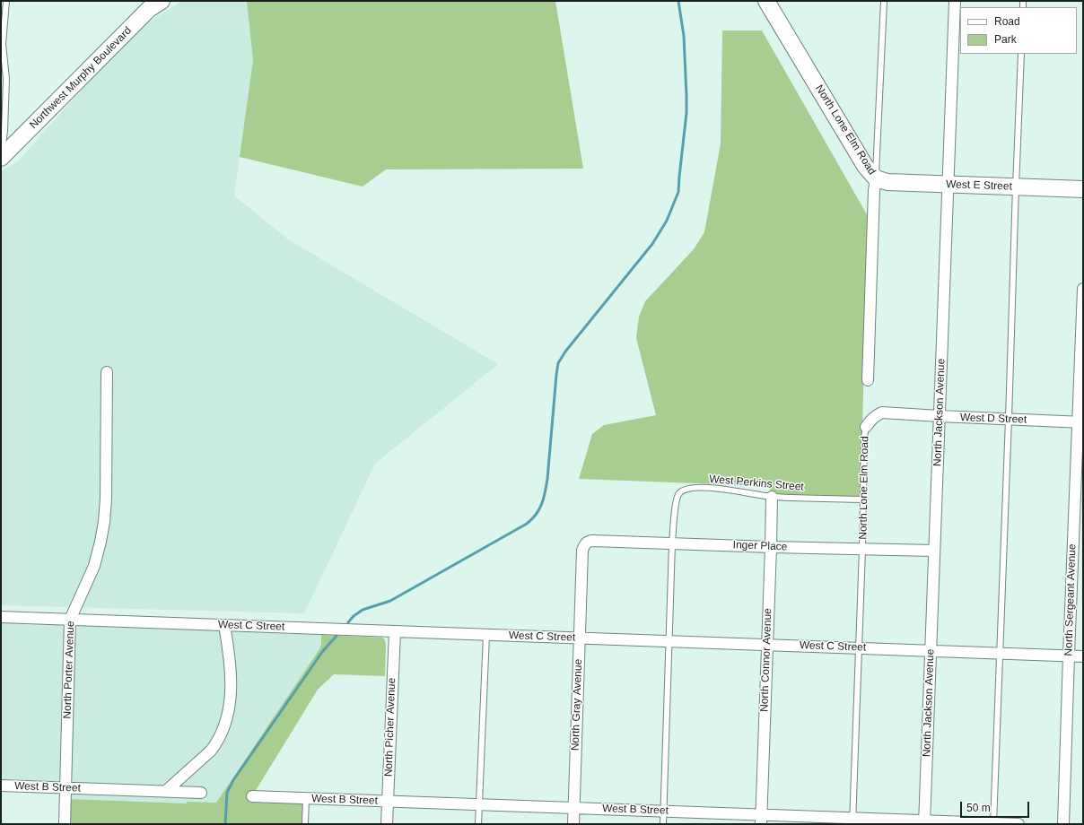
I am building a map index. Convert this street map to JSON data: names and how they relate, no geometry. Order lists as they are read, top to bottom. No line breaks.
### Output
{"streets":{"street":["Northwest Murphy Boulevard","North Lone Elm Road","West E Street","North Jackson Avenue","West D Street","Inger Place","North Sergeant Avenue","West C Street","North Connor Avenue","North Porter Avenue","North Gray Avenue","North Picher Avenue","West B Street"],"lane":["West Perkins Street"]},"crossings":[["North Lone Elm Road","West E Street"],["North Lone Elm Road","West D Street"],["North Lone Elm Road","West Perkins Street"],["North Lone Elm Road","Inger Place"],["North Lone Elm Road","West C Street"],["North Lone Elm Road","West B Street"],["West E Street","North Jackson Avenue"],["North Jackson Avenue","West D Street"],["North Jackson Avenue","Inger Place"],["North Jackson Avenue","West C Street"],["North Jackson Avenue","West B Street"],["West D Street","North Sergeant Avenue"],["West Perkins Street","Inger Place"],["West Perkins Street","North Connor Avenue"],["Inger Place","North Connor Avenue"],["Inger Place","North Gray Avenue"],["North Sergeant Avenue","West C Street"],["West C Street","North Connor Avenue"],["West C Street","North Porter Avenue"],["West C Street","North Gray Avenue"],["West C Street","North Picher Avenue"],["North Connor Avenue","West B Street"],["North Porter Avenue","West B Street"],["North Gray Avenue","West B Street"],["North Picher Avenue","West B Street"]],"legend":["Road","Park"],"scale_bar":"50 m"}
